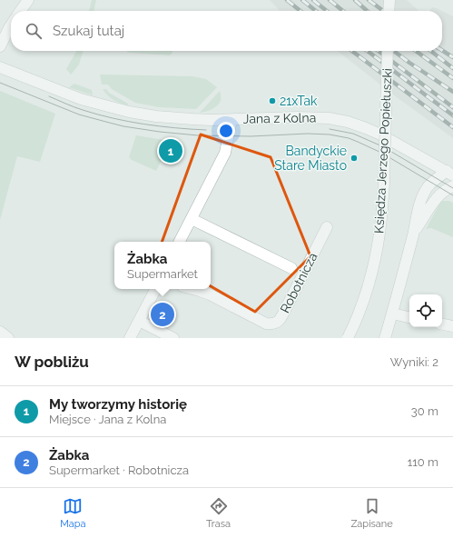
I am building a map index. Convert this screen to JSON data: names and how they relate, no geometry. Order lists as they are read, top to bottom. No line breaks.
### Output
{"streets":{"street":["Jana z Kolna","Księdza Jerzego Popiełuszki","Robotnicza"]},"places":["21xTak","Bandyckie Stare Miasto"],"page":{"search":"Szukaj tutaj","pins":["1","2"],"popup":["Żabka","Supermarket"],"heading":["W pobliżu","Wyniki: 2"],"list":[{"mark":"1","name":"My tworzymy historię","note":"Miejsce · Jana z Kolna","value":"30 m"},{"mark":"2","name":"Żabka","note":"Supermarket · Robotnicza","value":"110 m"}],"nav":["Mapa","Trasa","Zapisane"]}}
